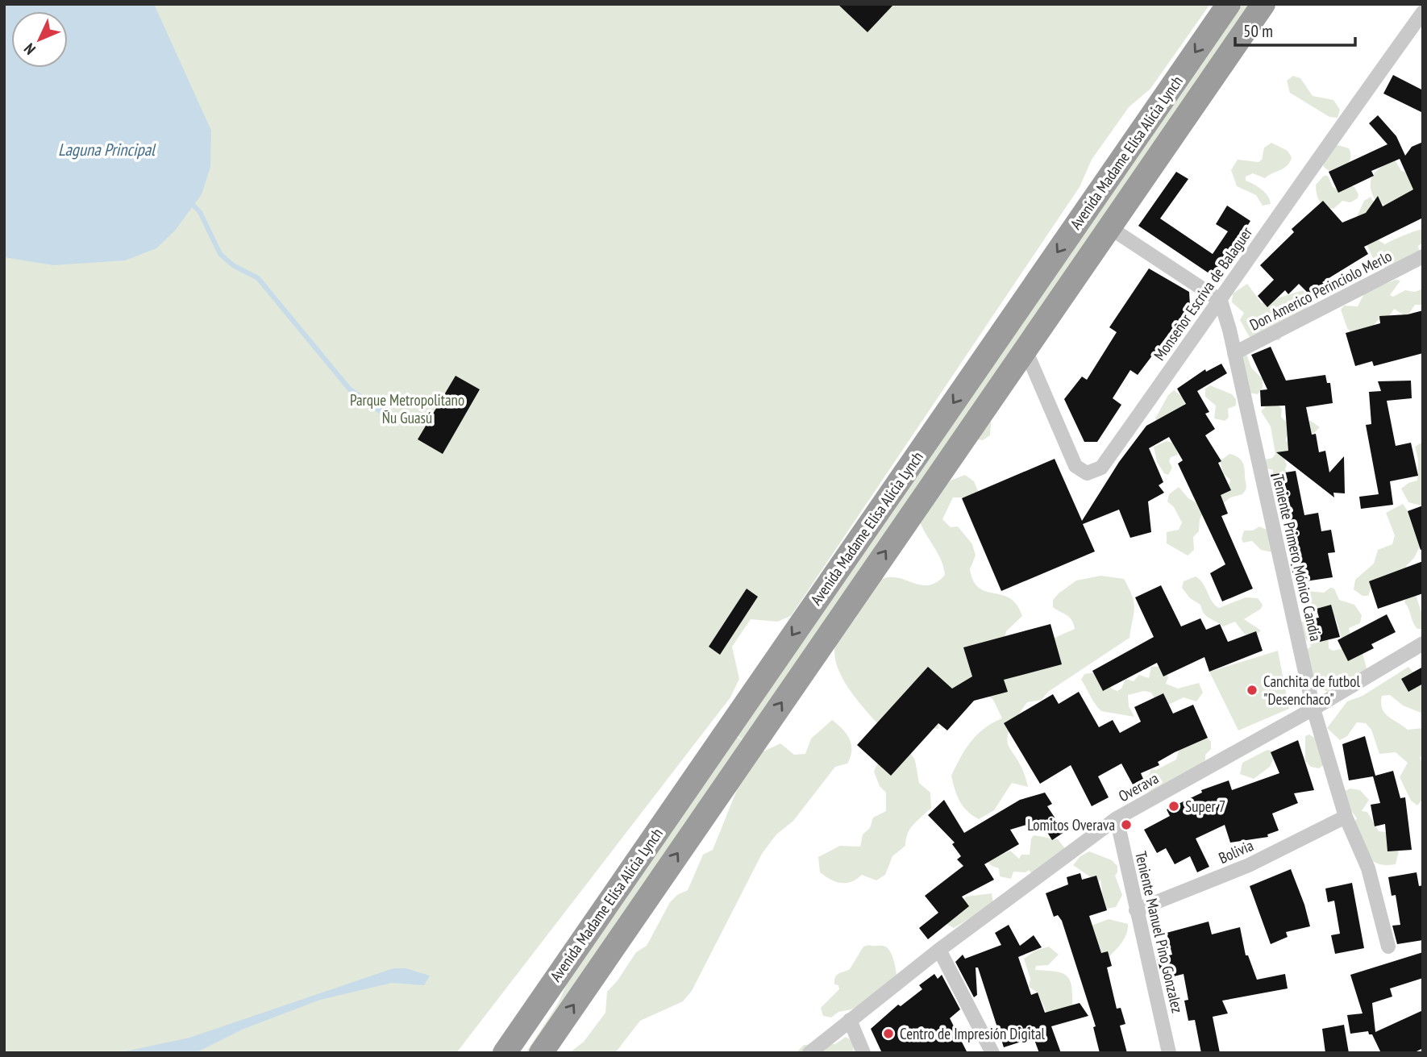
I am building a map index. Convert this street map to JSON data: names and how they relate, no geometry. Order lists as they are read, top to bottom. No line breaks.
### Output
{"streets":{"highway":["Avenida Madame Elisa Alicia Lynch"],"street":["Don Americo Perinciolo Merlo","Monseñor Escriva de Balaguer","Teniente Primero Mónico Candia","Overava","Bolivia","Teniente Manuel Pino Gonzalez"]},"crossings":[["Avenida Madame Elisa Alicia Lynch","Monseñor Escriva de Balaguer"],["Don Americo Perinciolo Merlo","Teniente Primero Mónico Candia"],["Monseñor Escriva de Balaguer","Teniente Primero Mónico Candia"],["Teniente Primero Mónico Candia","Overava"],["Teniente Primero Mónico Candia","Bolivia"],["Overava","Teniente Manuel Pino Gonzalez"],["Bolivia","Teniente Manuel Pino Gonzalez"]],"water":["Laguna Principal"],"parks":["Parque Metropolitano Ñu Guasú"],"places":["Canchita de futbol \"Desenchaco\"","Super 7","Lomitos Overava","Centro de Impresión Digital"],"scale_bar":"50 m","north":"bottom left"}
